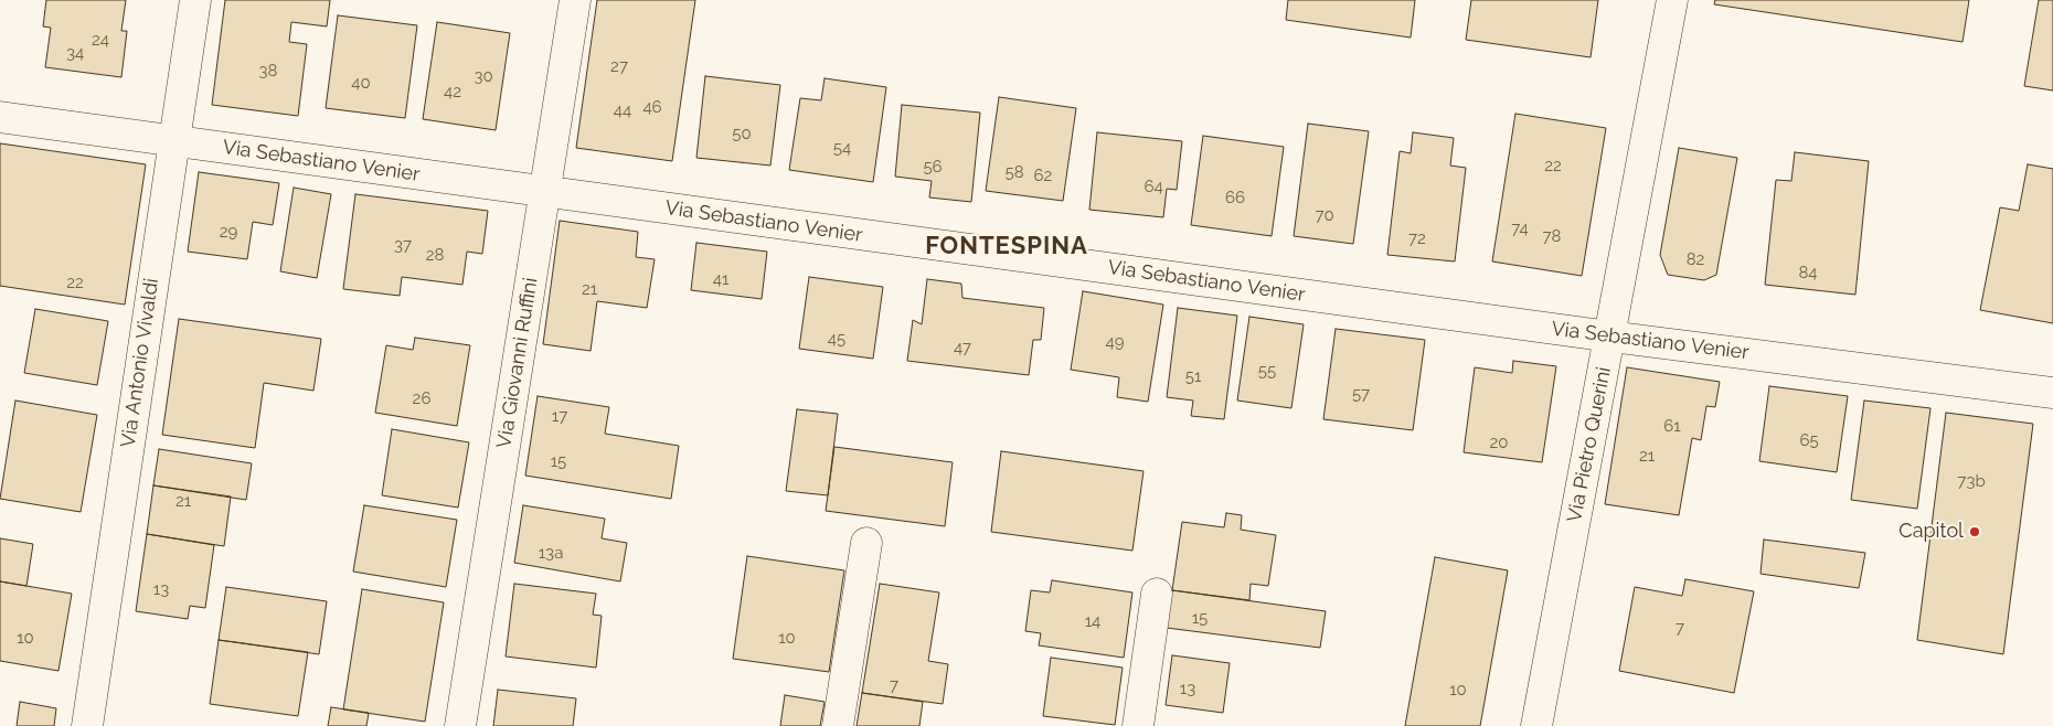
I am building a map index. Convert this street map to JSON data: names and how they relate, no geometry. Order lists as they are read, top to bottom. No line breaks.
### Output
{"streets":{"street":["Via Sebastiano Venier","Via Antonio Vivaldi","Via Giovanni Ruffini","Via Pietro Querini"]},"crossings":[["Via Sebastiano Venier","Via Antonio Vivaldi"],["Via Sebastiano Venier","Via Giovanni Ruffini"],["Via Sebastiano Venier","Via Pietro Querini"]],"districts":["FONTESPINA"],"places":["Capitol"],"house_numbers":["24","34","27","38","30","40","42","46","44","50","54","22","56","58","62","64","66","70","74","29","78","72","37","28","82","84","41","22","21","45","49","47","55","51","57","26","17","61","65","20","21","15","73b","21","13a","13","15","14","7","10","10","7","13","10"]}
